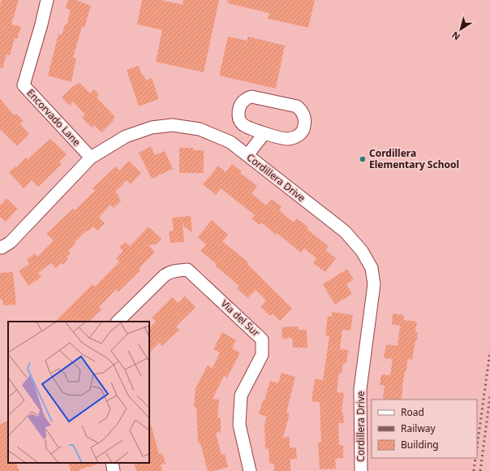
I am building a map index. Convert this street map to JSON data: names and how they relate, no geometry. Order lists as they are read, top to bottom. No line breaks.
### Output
{"streets":{"street":["Encorvado Lane","Cordillera Drive","Via del Sur"]},"crossings":[["Encorvado Lane","Cordillera Drive"]],"places":["Cordillera Elementary School"],"legend":["Road","Railway","Building"],"north":"bottom left"}
